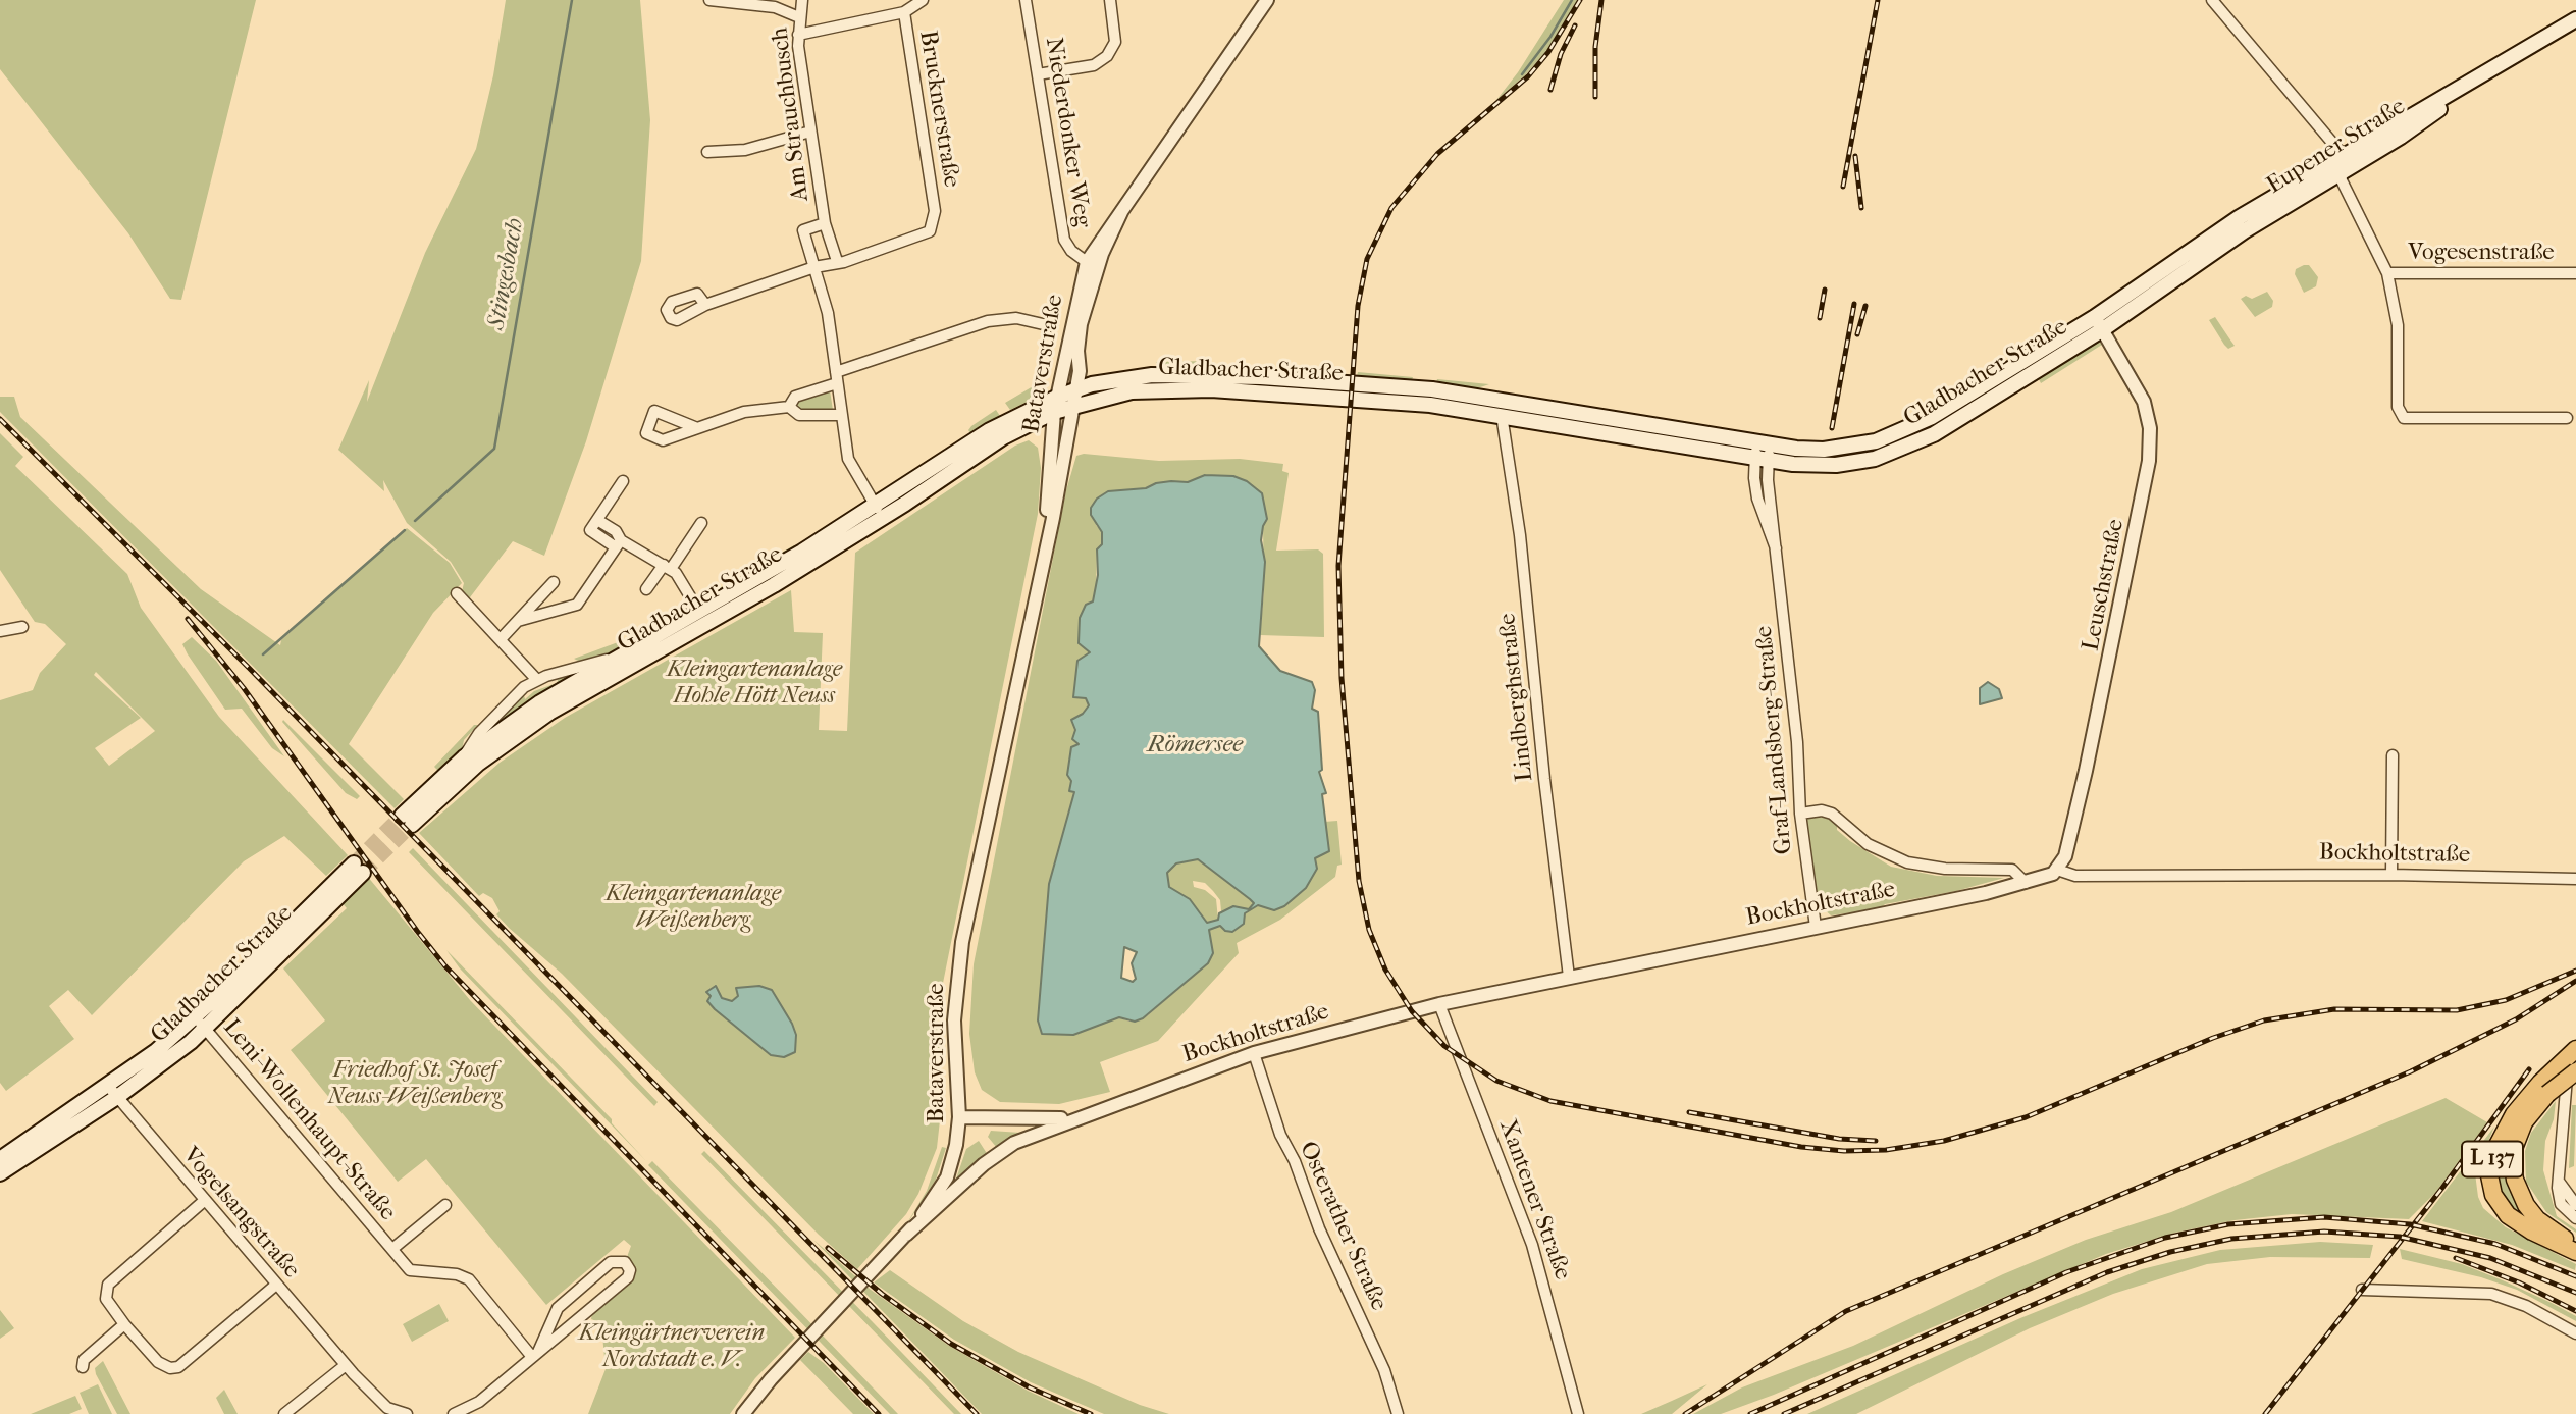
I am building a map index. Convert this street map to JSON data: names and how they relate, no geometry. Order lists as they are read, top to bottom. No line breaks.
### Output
{"streets":{"main road":["Eupener Straße","Gladbacher Straße","L 137"],"street":["Brucknerstraße","Am Strauchbusch","Niederdonker Weg","Vogesenstraße","Bataverstraße","Leuschstraße","Lindberghstraße","Graf-Landsberg-Straße","Bockholtstraße","Leni-Wollenhaupt-Straße","Xantener Straße","Vogelsangstraße","Osterather Straße"]},"crossings":[["Brucknerstraße","Am Strauchbusch"],["Am Strauchbusch","Gladbacher Straße"],["Niederdonker Weg","Bataverstraße"],["Eupener Straße","Gladbacher Straße"],["Bataverstraße","Gladbacher Straße"],["Bataverstraße","Bockholtstraße"],["Gladbacher Straße","Leuschstraße"],["Gladbacher Straße","Lindberghstraße"],["Gladbacher Straße","Graf-Landsberg-Straße"],["Gladbacher Straße","Leni-Wollenhaupt-Straße"],["Gladbacher Straße","Vogelsangstraße"],["Leuschstraße","Bockholtstraße"],["Lindberghstraße","Bockholtstraße"],["Graf-Landsberg-Straße","Bockholtstraße"],["Bockholtstraße","Xantener Straße"],["Bockholtstraße","Osterather Straße"]],"water":["Stingesbach","Römersee"],"parks":["Kleingartenanlage Hohle Hött Neuss","Kleingartenanlage Weißenberg","Friedhof St. Josef Neuss-Weißenberg","Kleingärtnerverein Nordstadt e. V."]}
